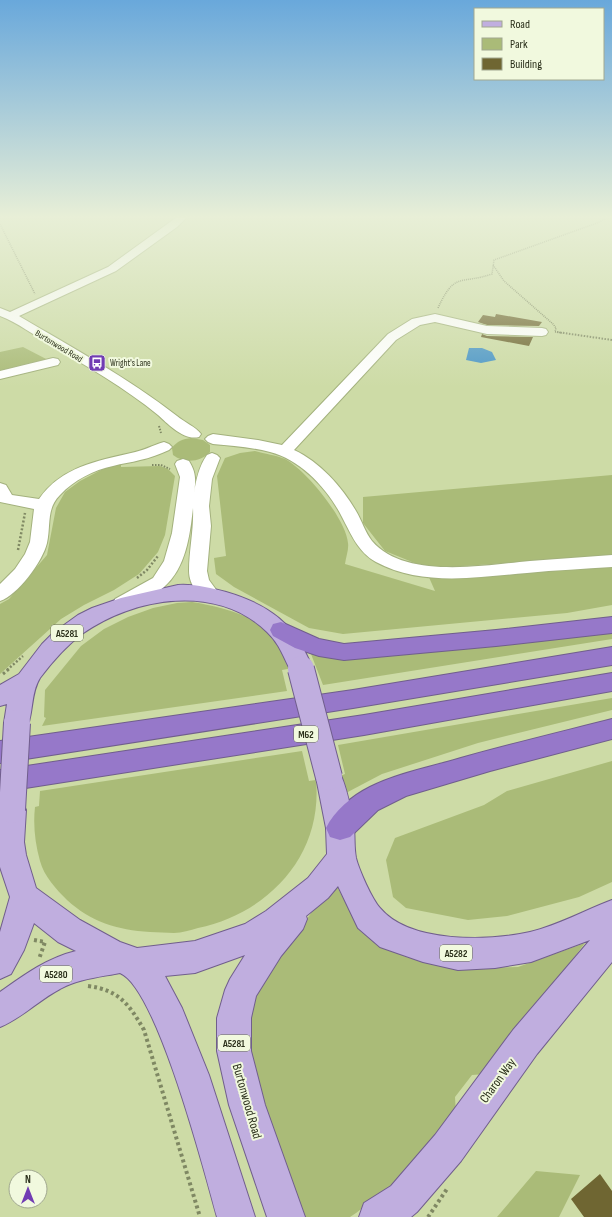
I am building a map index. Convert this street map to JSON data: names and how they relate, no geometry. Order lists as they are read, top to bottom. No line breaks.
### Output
{"streets":{"highway":["M62"],"main road":["Burtonwood Road","A5281","A5282","A5280","Charon Way"]},"crossings":[["Burtonwood Road","A5281"],["A5281","A5282"],["A5281","A5280"]],"places":{"bus stop":["Wright's Lane"]},"legend":["Road","Park","Building"],"north":"top"}
